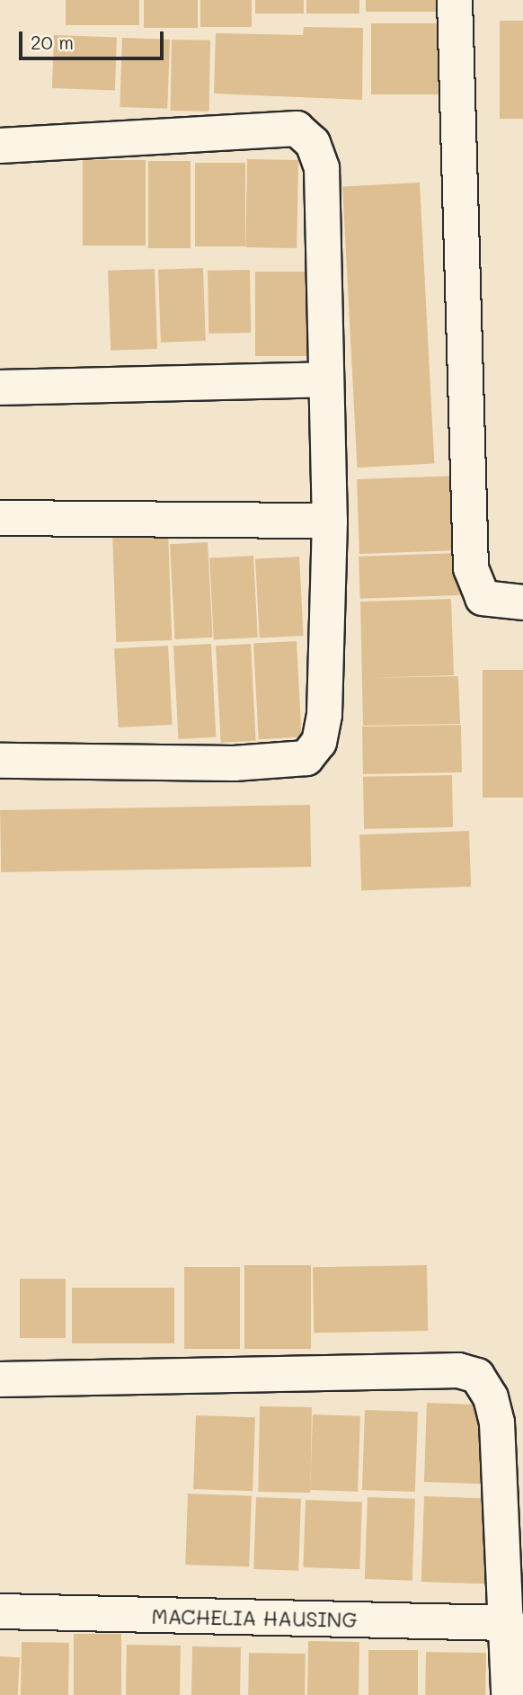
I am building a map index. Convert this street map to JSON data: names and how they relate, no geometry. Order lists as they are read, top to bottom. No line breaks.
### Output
{"streets":{"street":["MACHELIA HAUSING"]},"scale_bar":"20 m"}
